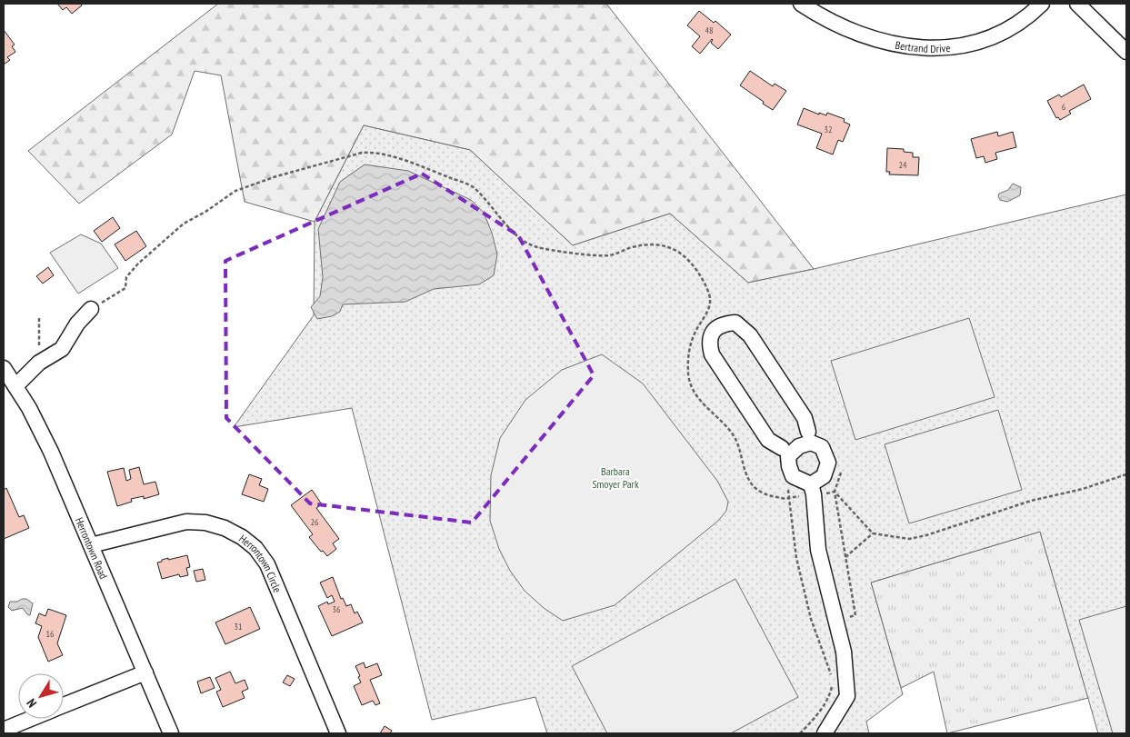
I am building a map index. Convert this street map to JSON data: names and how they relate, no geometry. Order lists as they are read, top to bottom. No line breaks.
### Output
{"streets":{"street":["Bertrand Drive","Herrontown Road","Herrontown Circle"]},"crossings":[["Herrontown Road","Herrontown Circle"]],"parks":["Barbara Smoyer Park"],"house_numbers":["48","6","32","24","26","36","31","16"],"north":"bottom left"}
